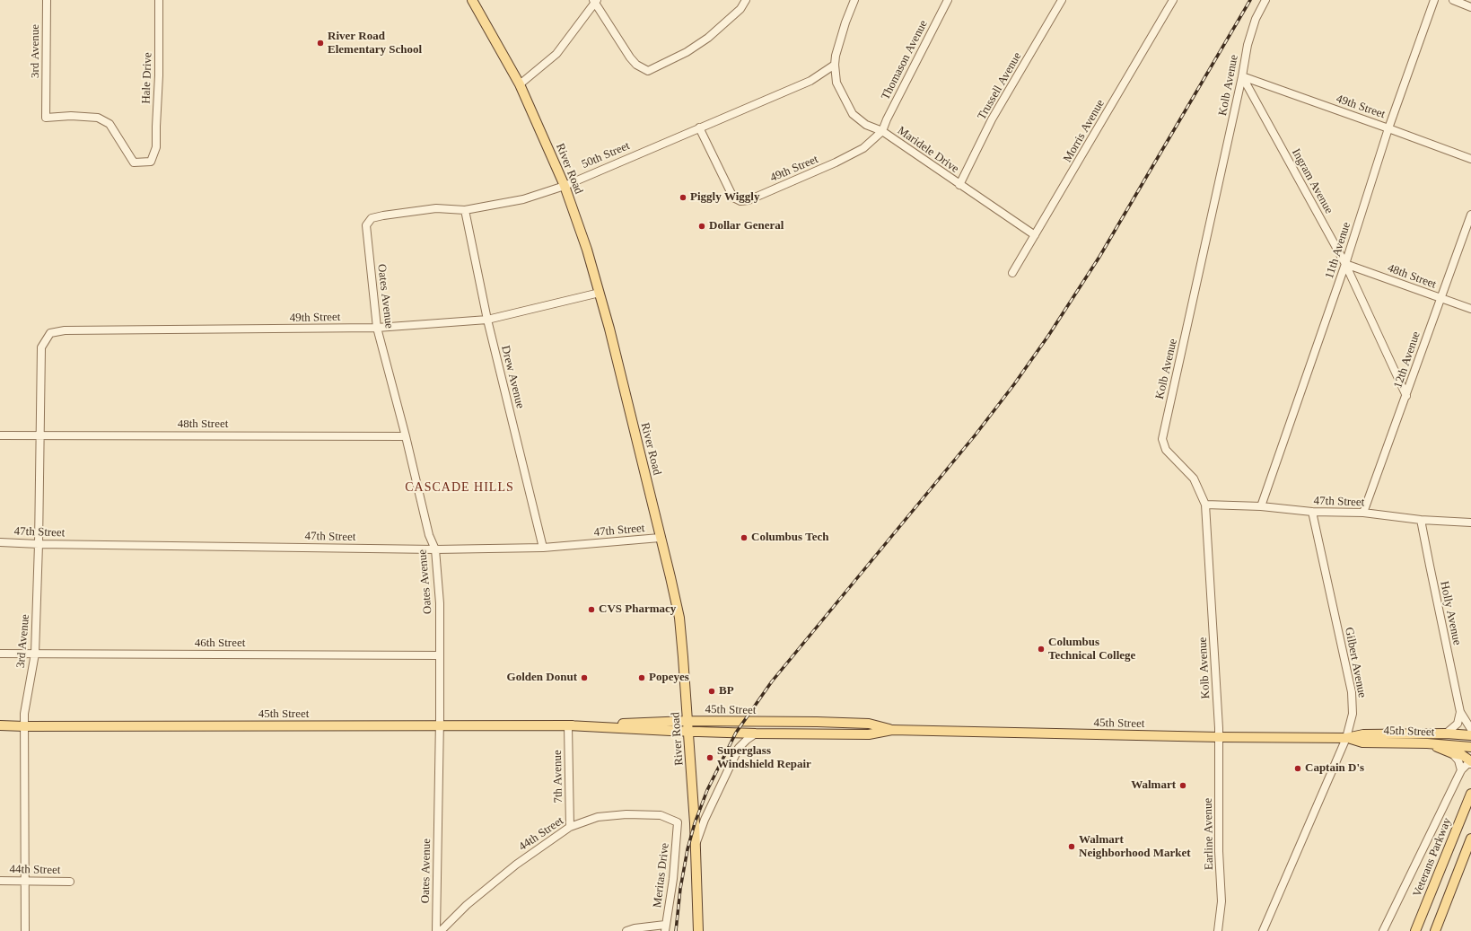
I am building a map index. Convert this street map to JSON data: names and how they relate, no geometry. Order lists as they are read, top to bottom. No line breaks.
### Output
{"streets":{"main road":["River Road","45th Street","Veterans Parkway"],"street":["3rd Avenue","Thomason Avenue","Hale Drive","Kolb Avenue","Trussell Avenue","49th Street","Morris Avenue","Maridele Drive","50th Street","Ingram Avenue","11th Avenue","48th Street","Oates Avenue","12th Avenue","Drew Avenue","47th Street","Holly Avenue","46th Street","Gilbert Avenue","7th Avenue","44th Street","Earline Avenue","Meritas Drive"]},"crossings":[["3rd Avenue","Hale Drive"],["3rd Avenue","49th Street"],["3rd Avenue","48th Street"],["3rd Avenue","47th Street"],["3rd Avenue","46th Street"],["3rd Avenue","45th Street"],["3rd Avenue","44th Street"],["Thomason Avenue","49th Street"],["Thomason Avenue","Maridele Drive"],["Kolb Avenue","49th Street"],["Kolb Avenue","Ingram Avenue"],["Kolb Avenue","47th Street"],["Kolb Avenue","45th Street"],["Kolb Avenue","Earline Avenue"],["Trussell Avenue","Maridele Drive"],["49th Street","Maridele Drive"],["49th Street","50th Street"],["49th Street","River Road"],["49th Street","Ingram Avenue"],["49th Street","11th Avenue"],["49th Street","Oates Avenue"],["49th Street","Drew Avenue"],["Morris Avenue","Maridele Drive"],["Maridele Drive","50th Street"],["50th Street","River Road"],["50th Street","Oates Avenue"],["50th Street","Drew Avenue"],["River Road","47th Street"],["River Road","45th Street"],["Ingram Avenue","11th Avenue"],["Ingram Avenue","48th Street"],["Ingram Avenue","12th Avenue"],["11th Avenue","48th Street"],["11th Avenue","47th Street"],["48th Street","Oates Avenue"],["48th Street","12th Avenue"],["Oates Avenue","47th Street"],["Oates Avenue","46th Street"],["Oates Avenue","45th Street"],["12th Avenue","47th Street"],["Drew Avenue","47th Street"],["47th Street","Holly Avenue"],["47th Street","Gilbert Avenue"],["Gilbert Avenue","45th Street"],["45th Street","7th Avenue"],["45th Street","Earline Avenue"],["7th Avenue","44th Street"],["44th Street","Meritas Drive"]],"districts":["CASCADE HILLS"],"places":["River Road Elementary School","Piggly Wiggly","Dollar General","Columbus Tech","CVS Pharmacy","Columbus Technical College","Golden Donut","Popeyes","BP","Superglass Windshield Repair","Captain D's","Walmart","Walmart Neighborhood Market"]}
